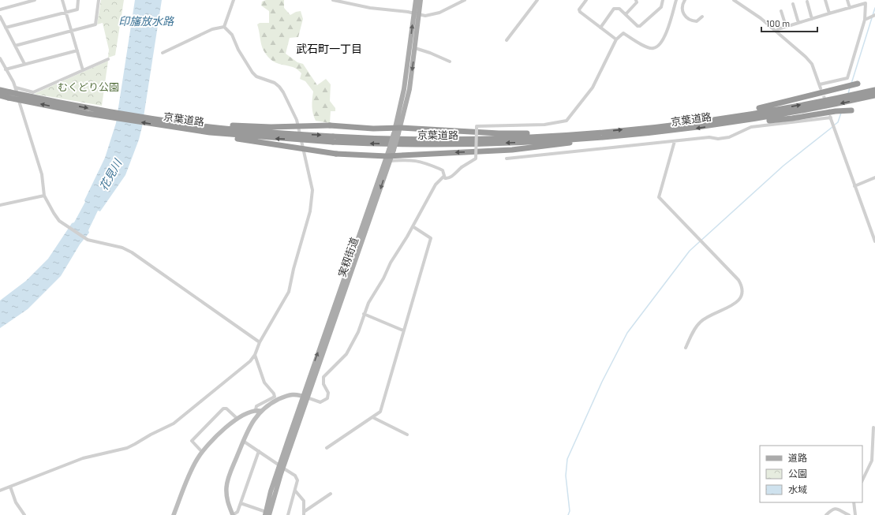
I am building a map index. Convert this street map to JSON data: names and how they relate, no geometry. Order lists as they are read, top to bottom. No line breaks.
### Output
{"streets":{"highway":["京葉道路"],"main road":["実籾街道"]},"districts":["武石町一丁目"],"water":["印旛放水路","花見川"],"parks":["むくどり公園"],"legend":["道路","公園","水域"],"scale_bar":"100 m"}
